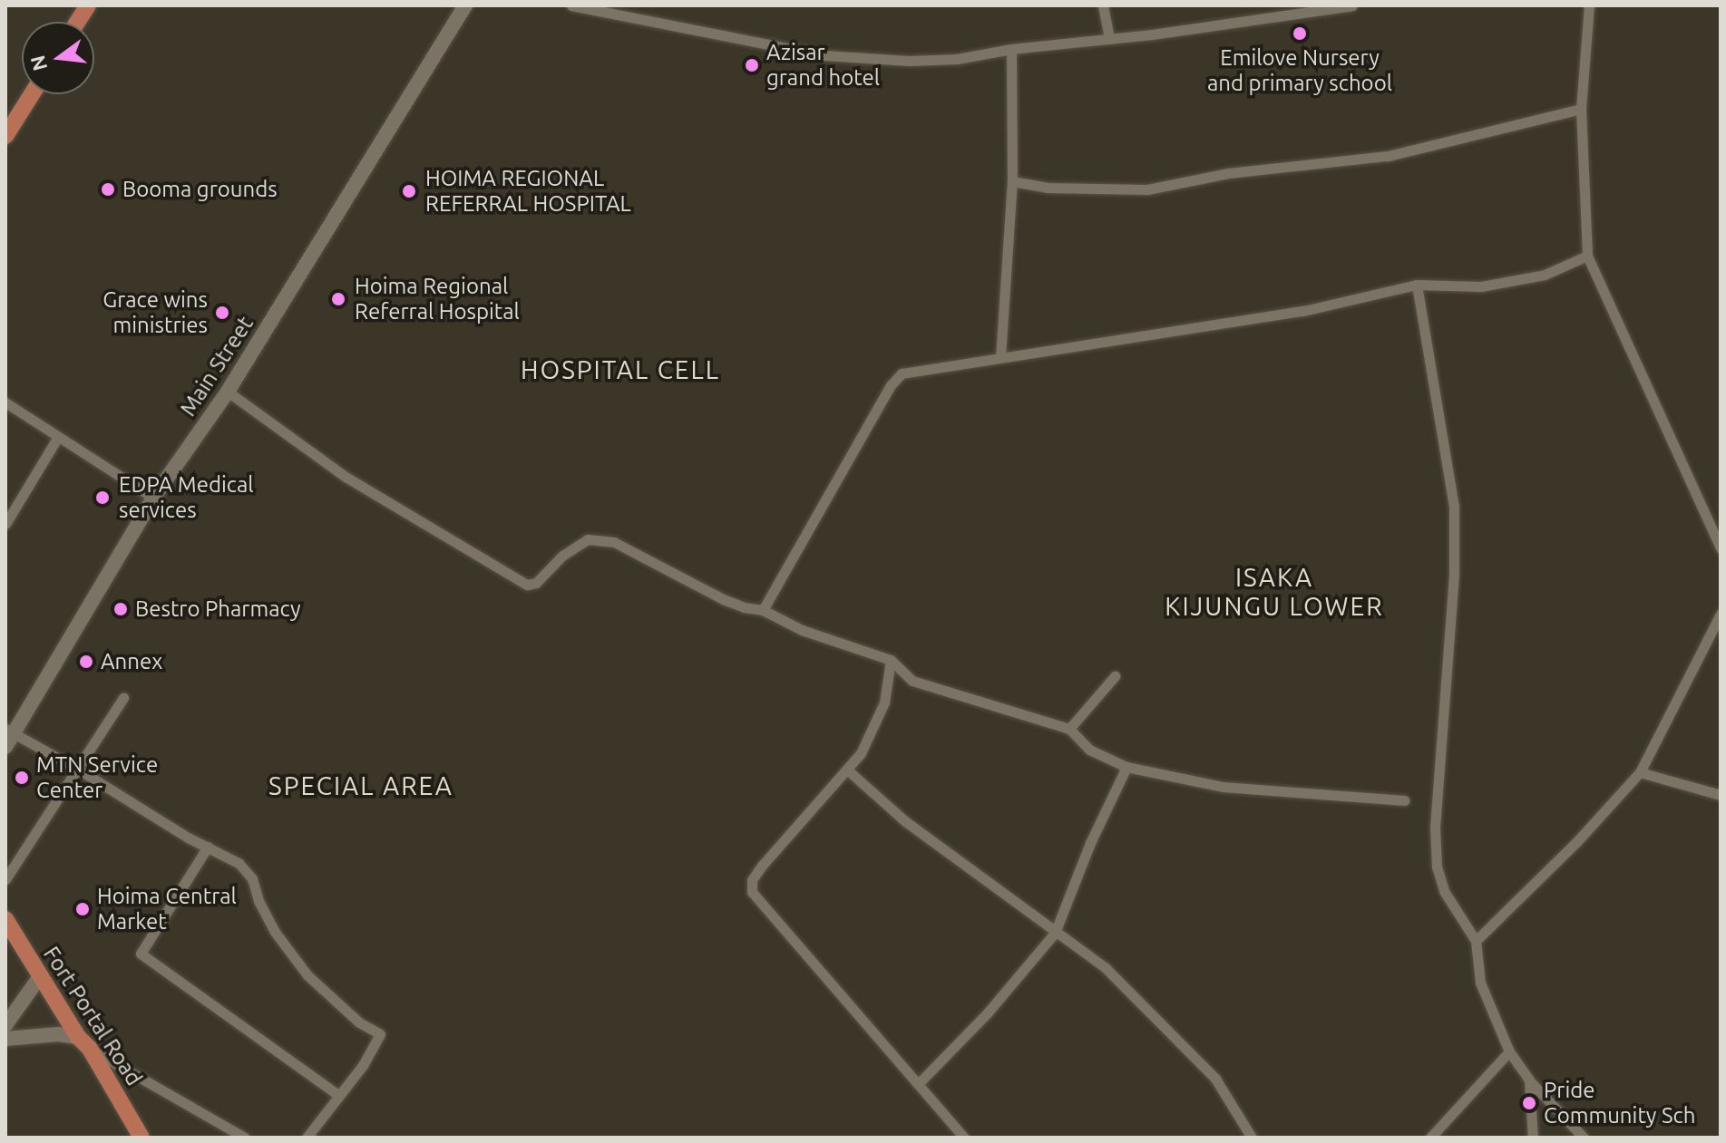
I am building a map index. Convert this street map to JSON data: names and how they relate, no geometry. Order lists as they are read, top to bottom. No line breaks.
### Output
{"streets":{"main road":["Fort Portal Road"],"street":["Main Street"]},"districts":["HOSPITAL CELL","ISAKA KIJUNGU LOWER","SPECIAL AREA"],"places":["Emilove Nursery and primary school","Azisar grand hotel","Booma grounds","HOIMA REGIONAL REFERRAL HOSPITAL","Hoima Regional Referral Hospital","Grace wins ministries","EDPA Medical services","Bestro Pharmacy","Annex","MTN Service Center","Hoima Central Market","Pride Community Sch"],"north":"left"}
